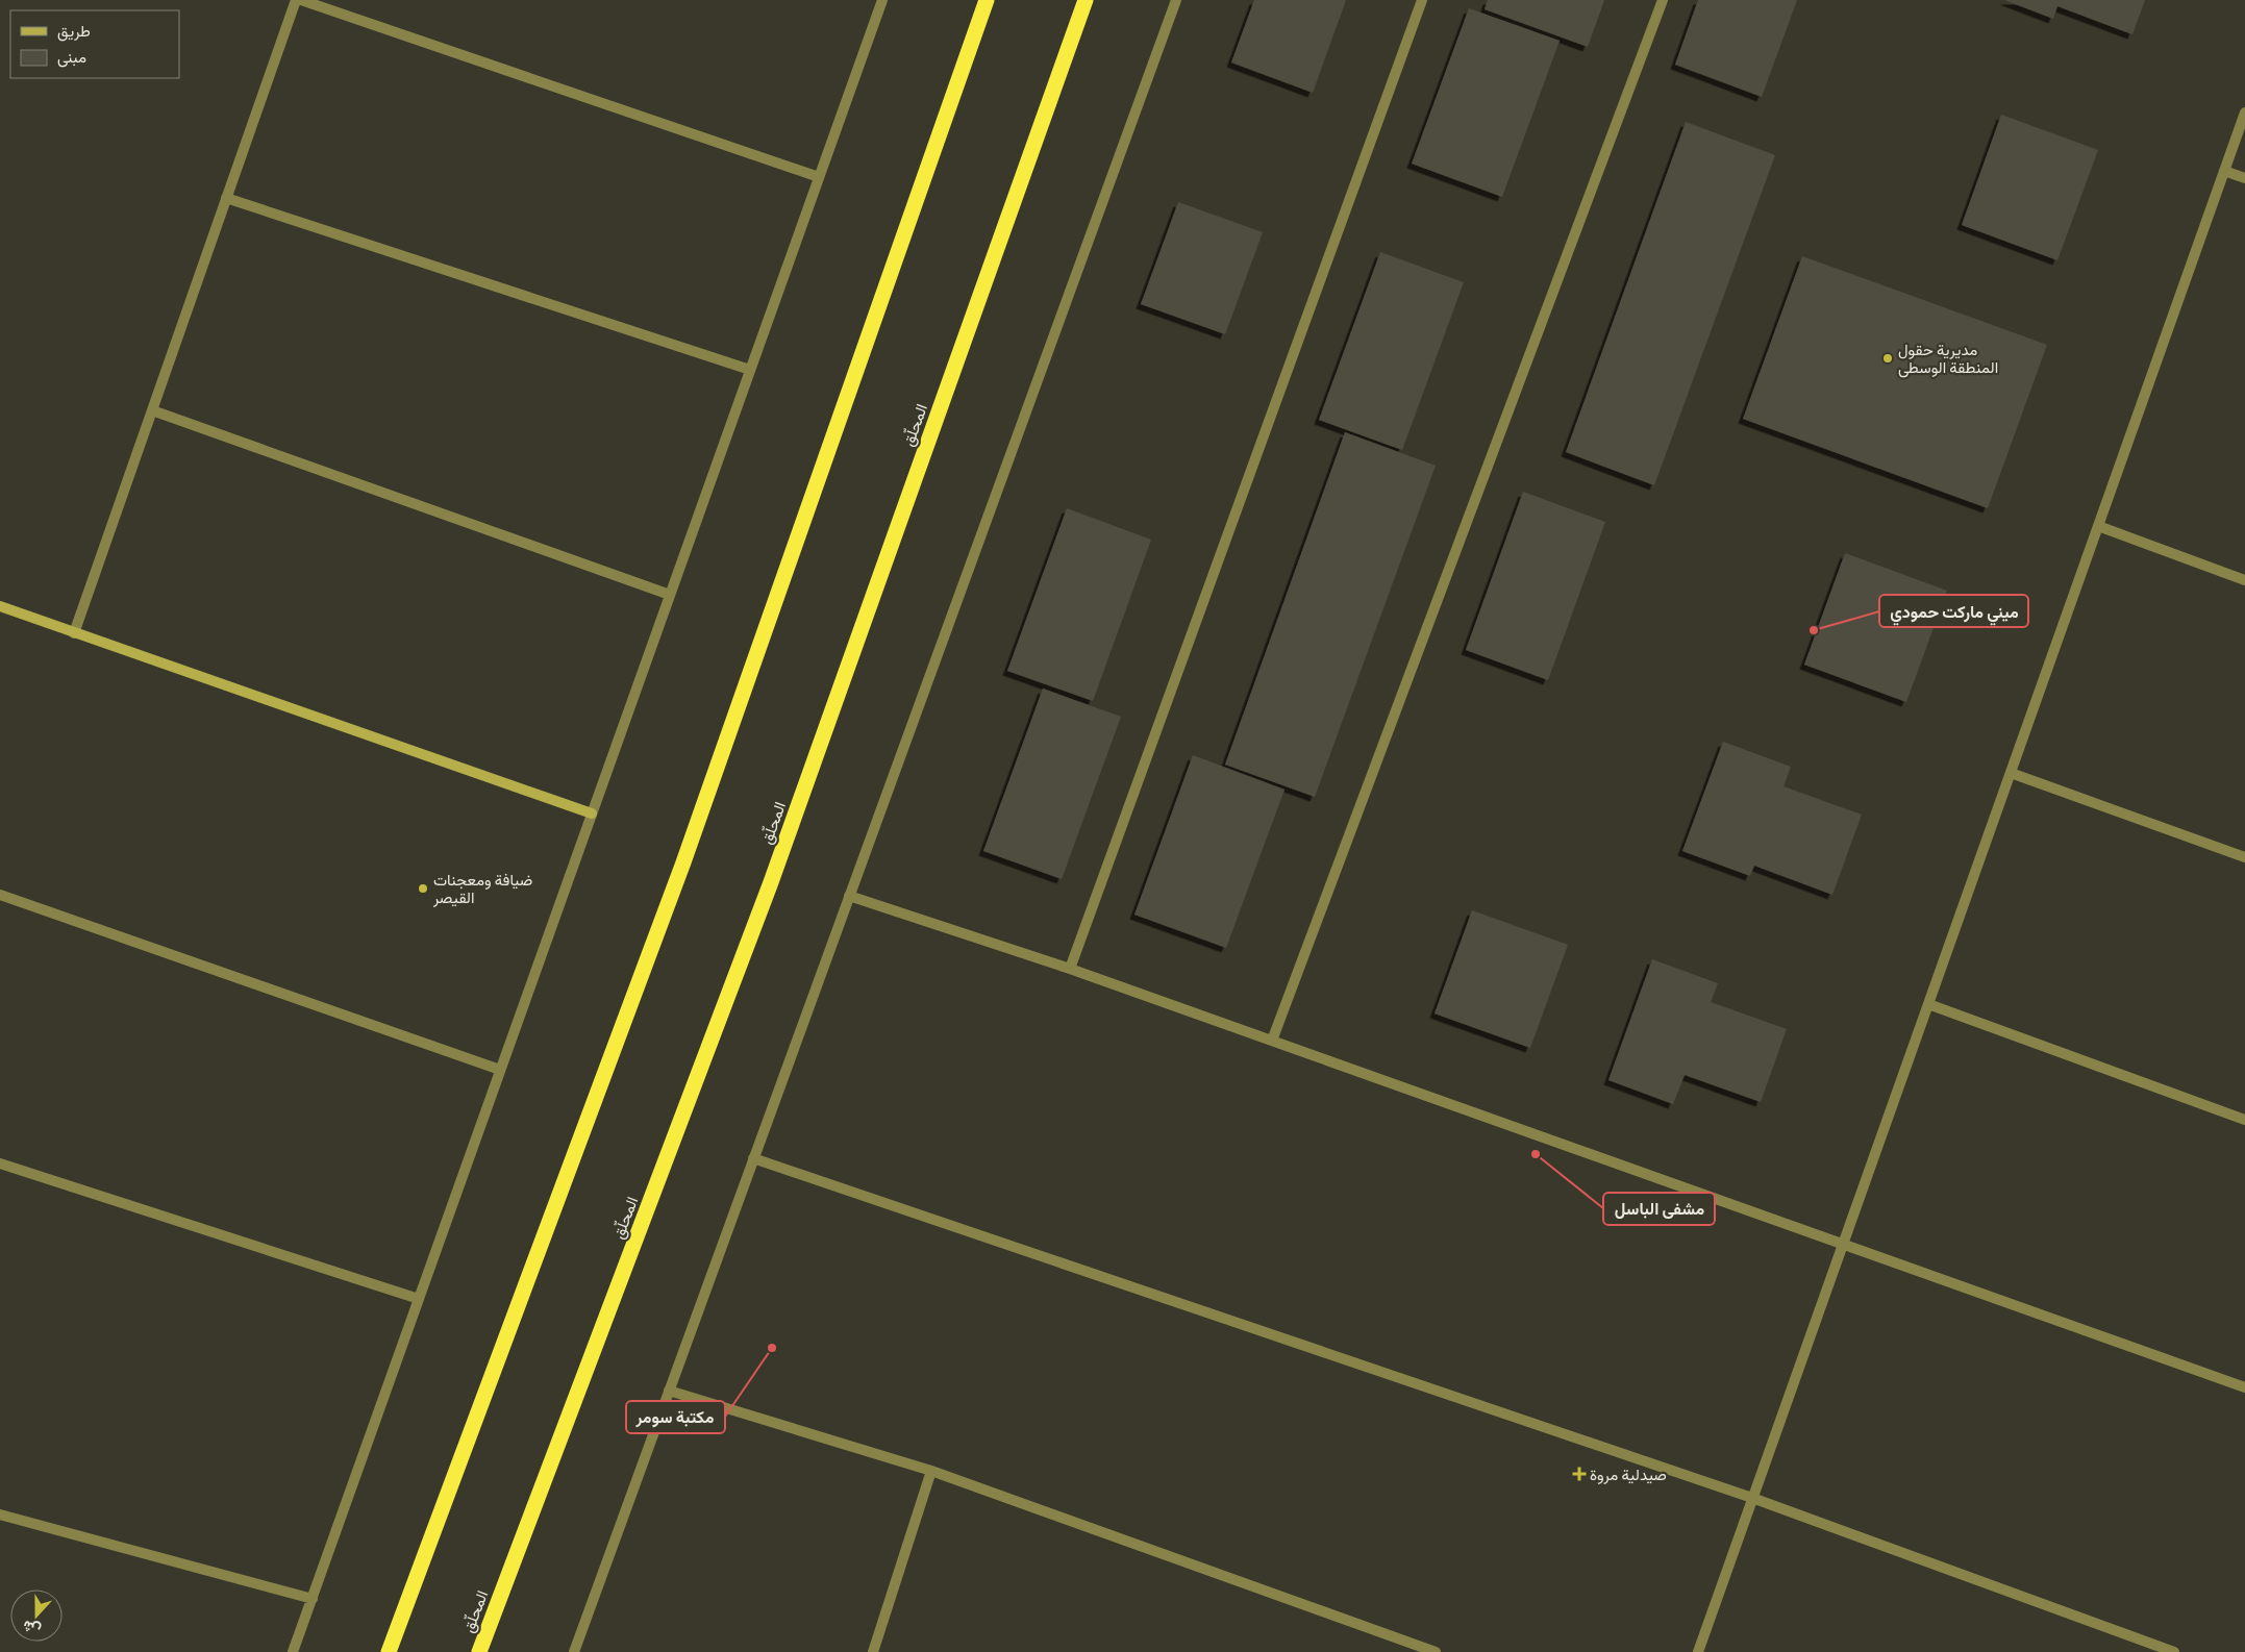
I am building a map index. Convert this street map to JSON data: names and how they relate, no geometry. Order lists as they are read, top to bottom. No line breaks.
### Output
{"streets":{"highway":["المحلّق"]},"places":{"other":["مديرية حقول المنطقة الوسطى","ميني ماركت حمودي","ضيافة ومعجنات القيصر","مشفى الباسل","مكتبة سومر"],"health":["صيدلية مروة"]},"legend":["طريق","مبنى"],"north":"bottom"}
